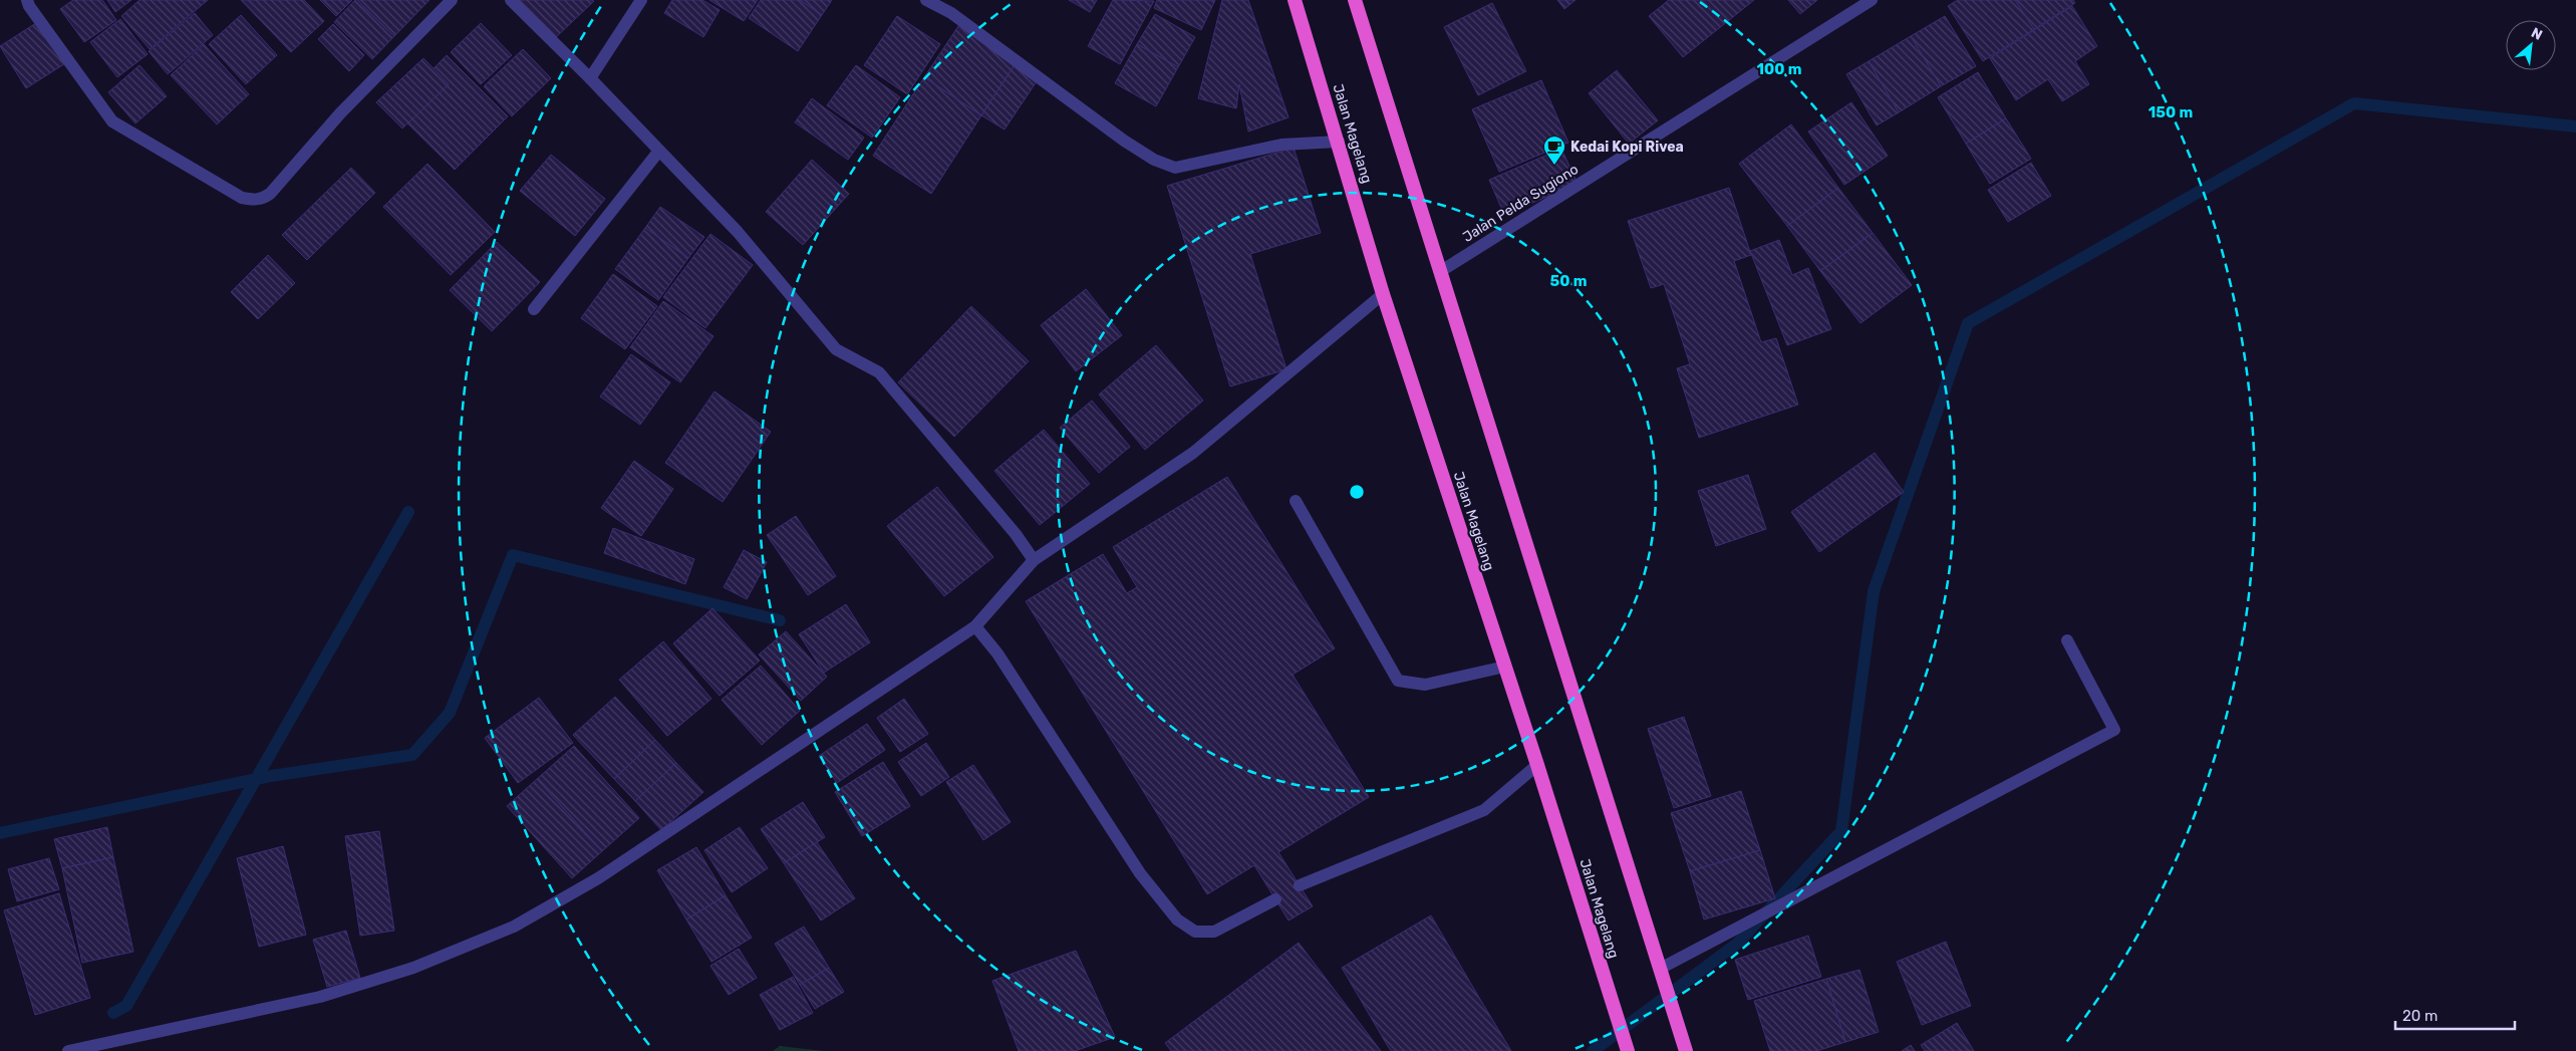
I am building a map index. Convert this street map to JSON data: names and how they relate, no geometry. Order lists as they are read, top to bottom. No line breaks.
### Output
{"streets":{"highway":["Jalan Magelang"],"street":["Jalan Pelda Sugiono"]},"places":{"cafe":["Kedai Kopi Rivea"]},"scale_bar":"20 m","north":"top right","rings":["100 m","150 m","50 m"]}
